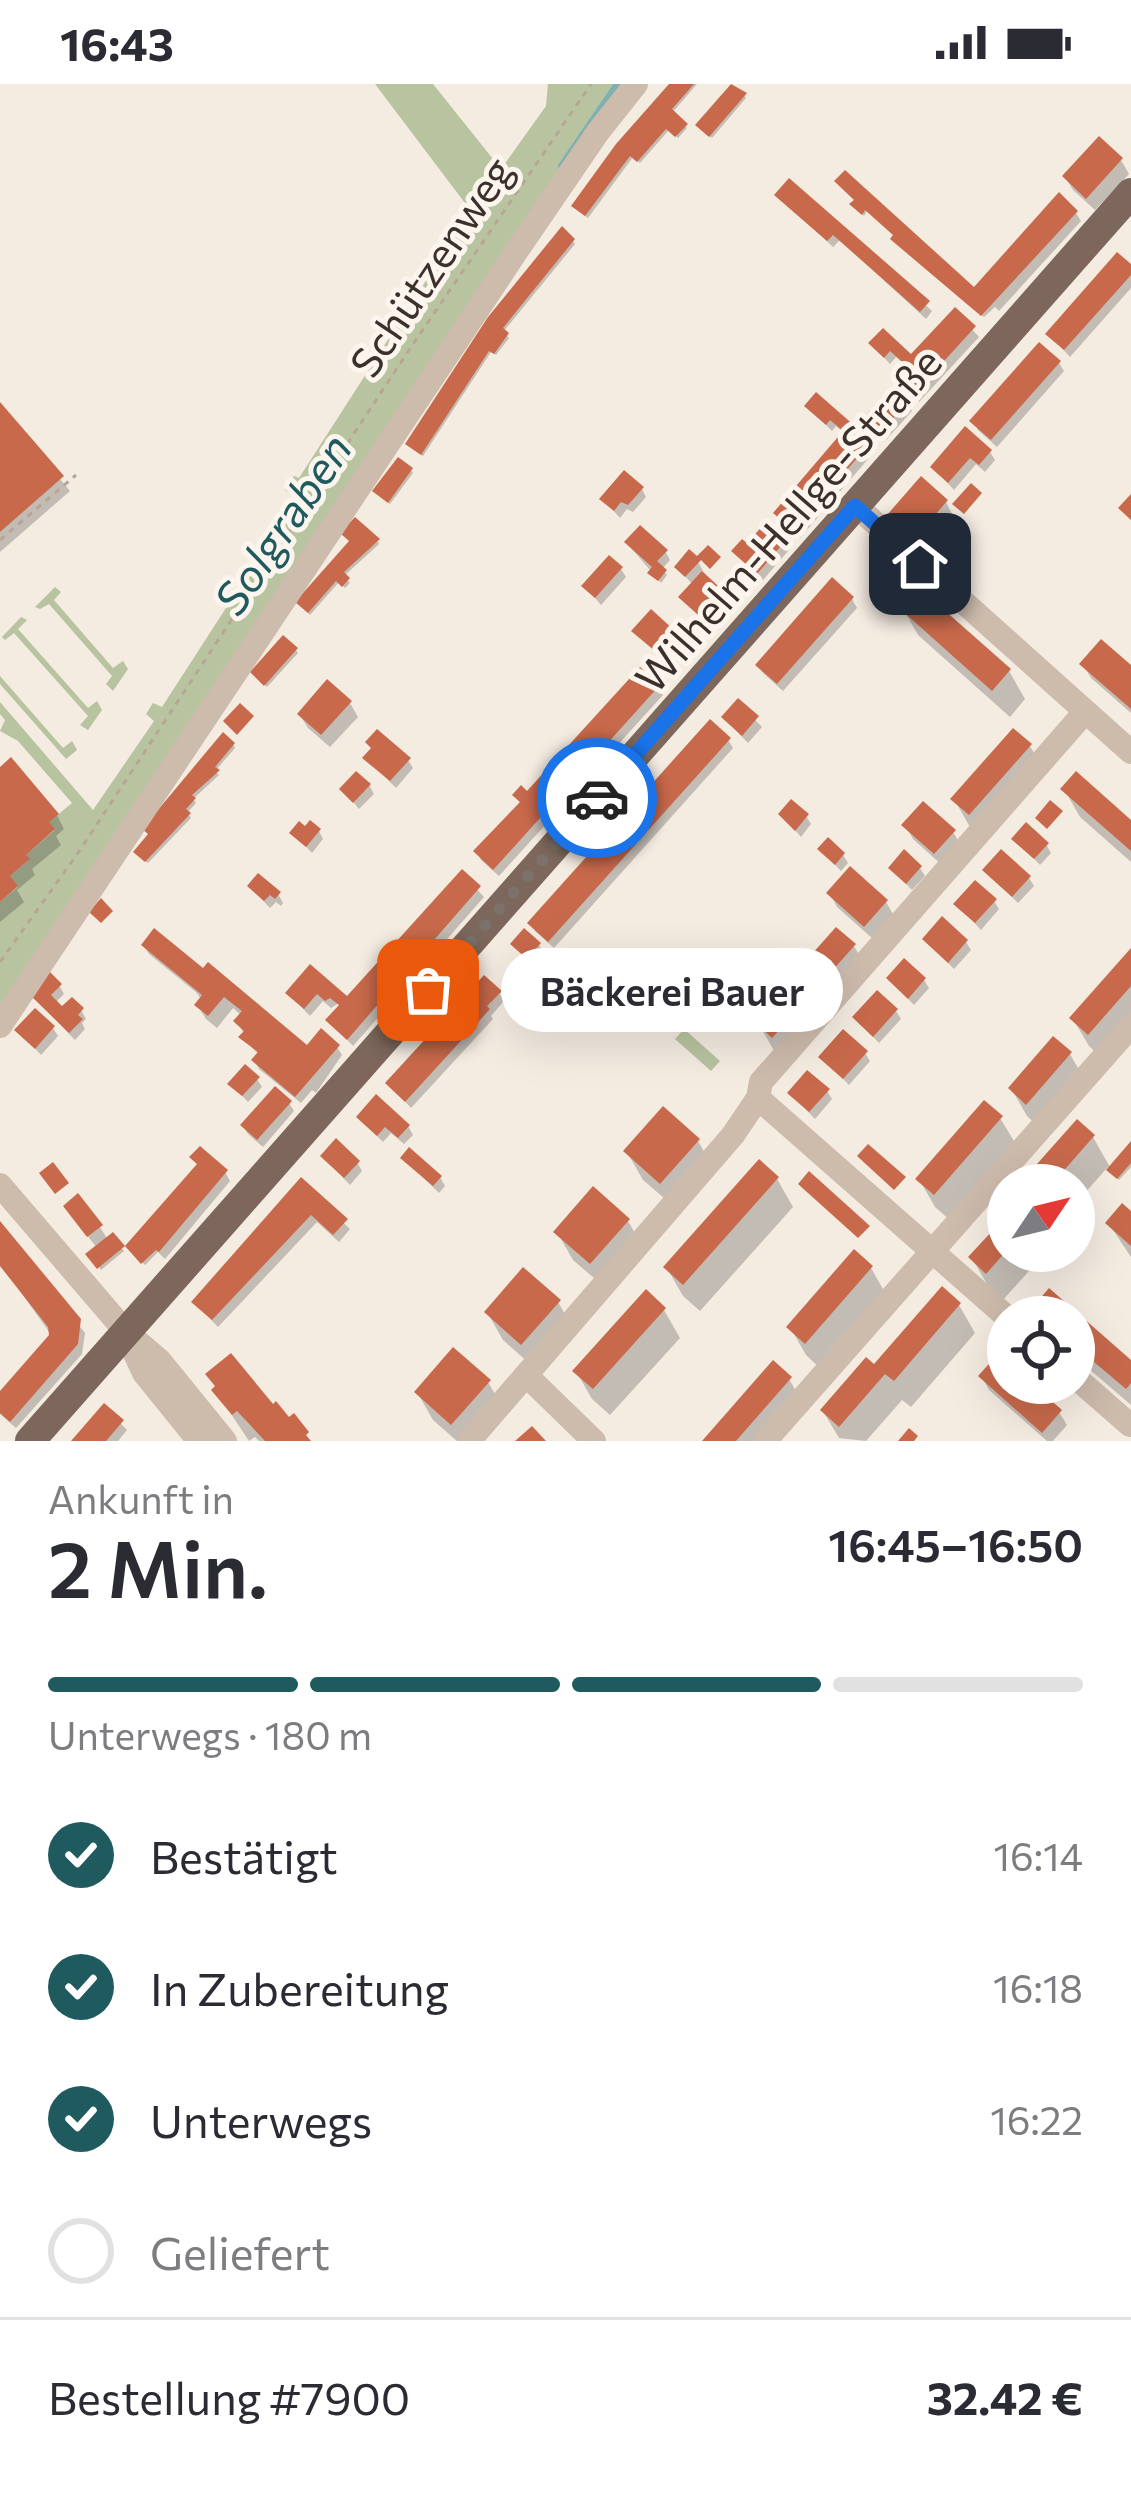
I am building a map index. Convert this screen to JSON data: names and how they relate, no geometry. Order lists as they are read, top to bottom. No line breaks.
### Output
{"streets":{"main road":["Wilhelm-Hellge-Straße"],"path":["Schützenweg"]},"water":["Solgraben"],"places":["Bäckerei Bauer"],"north":"top right","page":{"status":"16:43","bubble":"Bäckerei Bauer","heading":["2 Min.","Ankunft in","16:45–16:50"],"panel":["Bestellung #7900","32.42 €"],"bar":"Unterwegs · 180 m","list":[["Bestätigt","16:14"],["In Zubereitung","16:18"],["Unterwegs","16:22"],"Geliefert"]}}
